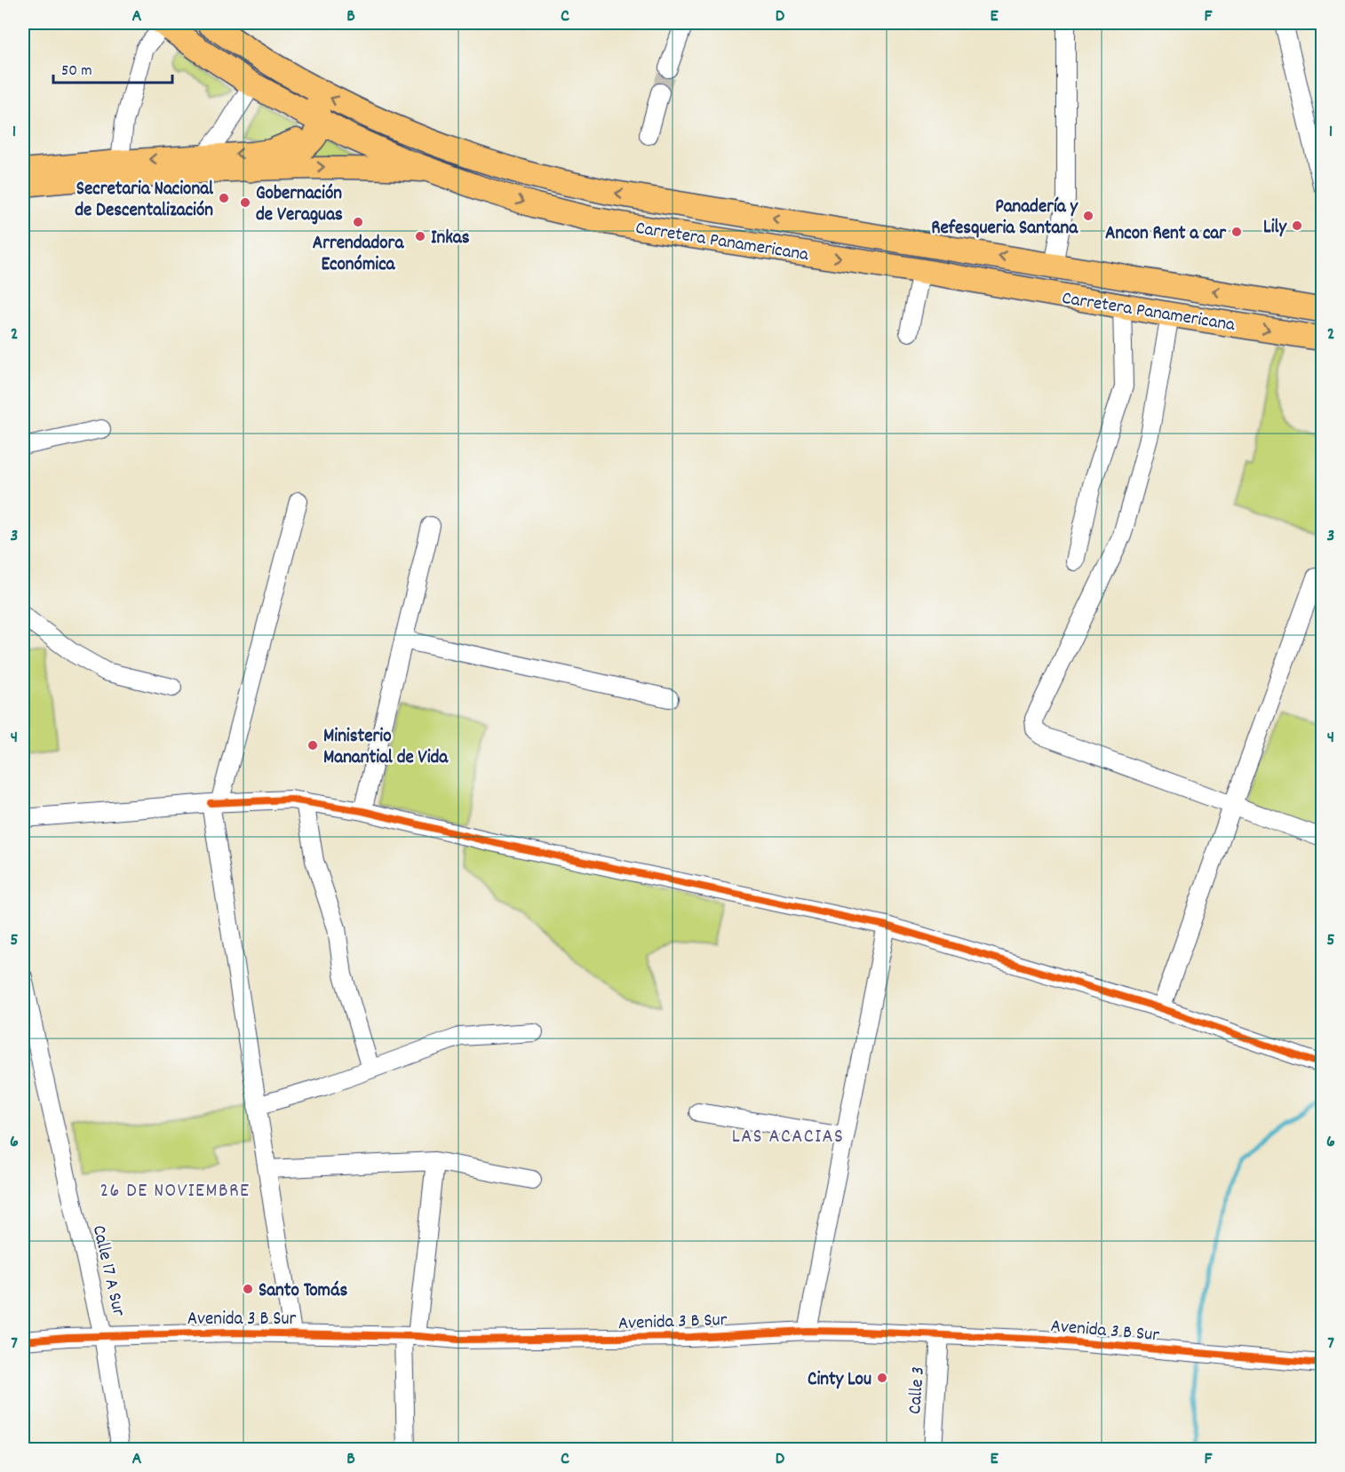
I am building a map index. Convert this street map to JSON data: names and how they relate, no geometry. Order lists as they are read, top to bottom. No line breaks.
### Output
{"streets":{"highway":["Carretera Panamericana"],"street":["Calle 17 A Sur","Avenida 3 B Sur","Calle 3"]},"crossings":[["Calle 17 A Sur","Avenida 3 B Sur"],["Avenida 3 B Sur","Calle 3"]],"districts":["LAS ACACIAS","26 DE NOVIEMBRE"],"places":["Secretaria Nacional de Descentalización","Gobernación de Veraguas","Panadería y Refesqueria Santana","Arrendadora Económica","Lily","Ancon Rent a car","Inkas","Ministerio Manantial de Vida","Santo Tomás","Cinty Lou"],"scale_bar":"50 m","grid":{"columns":["A","B","C","D","E","F"],"rows":["1","2","3","4","5","6","7"]}}
